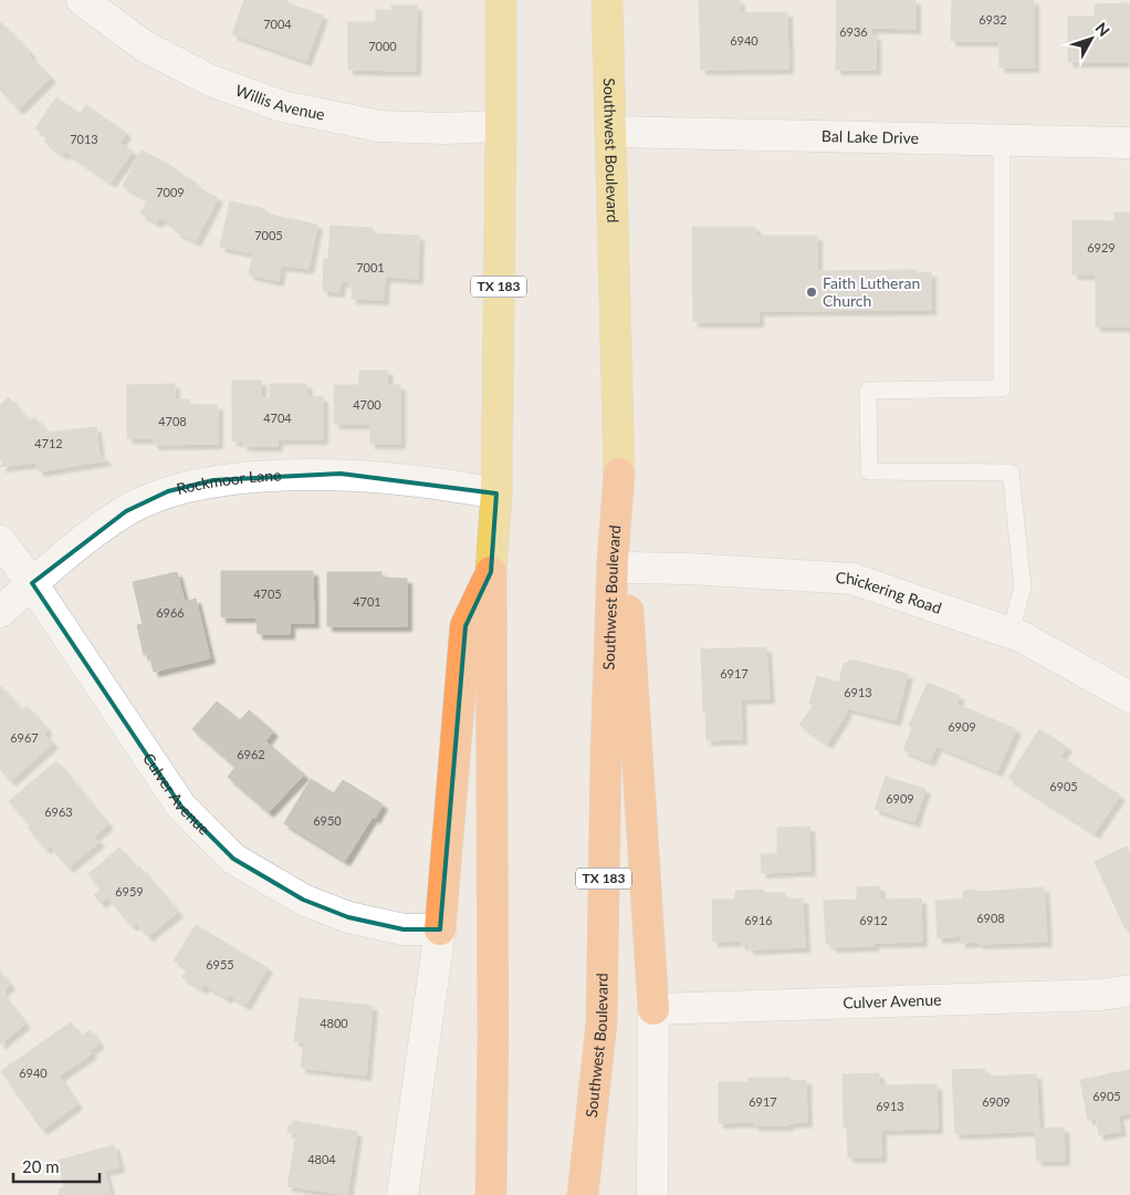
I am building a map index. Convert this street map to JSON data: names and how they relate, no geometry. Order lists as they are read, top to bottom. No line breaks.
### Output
{"streets":{"highway":["Southwest Boulevard","TX 183"],"street":["Willis Avenue","Bal Lake Drive","Rockmoor Lane","Chickering Road","Culver Avenue"]},"crossings":[["Willis Avenue","TX 183"],["Bal Lake Drive","Southwest Boulevard"],["TX 183","Rockmoor Lane"],["Rockmoor Lane","Culver Avenue"]],"places":["Faith Lutheran Church"],"house_numbers":["6932","7004","6936","6940","7000","7013","7009","7005","6929","7001","4700","4704","4708","4712","4705","4701","6966","6917","6913","6909","6967","6962","6905","6909","6963","6950","6959","6908","6916","6912","6955","4800","6940","6905","6917","6909","6913","4804"],"scale_bar":"20 m","north":"top right"}
